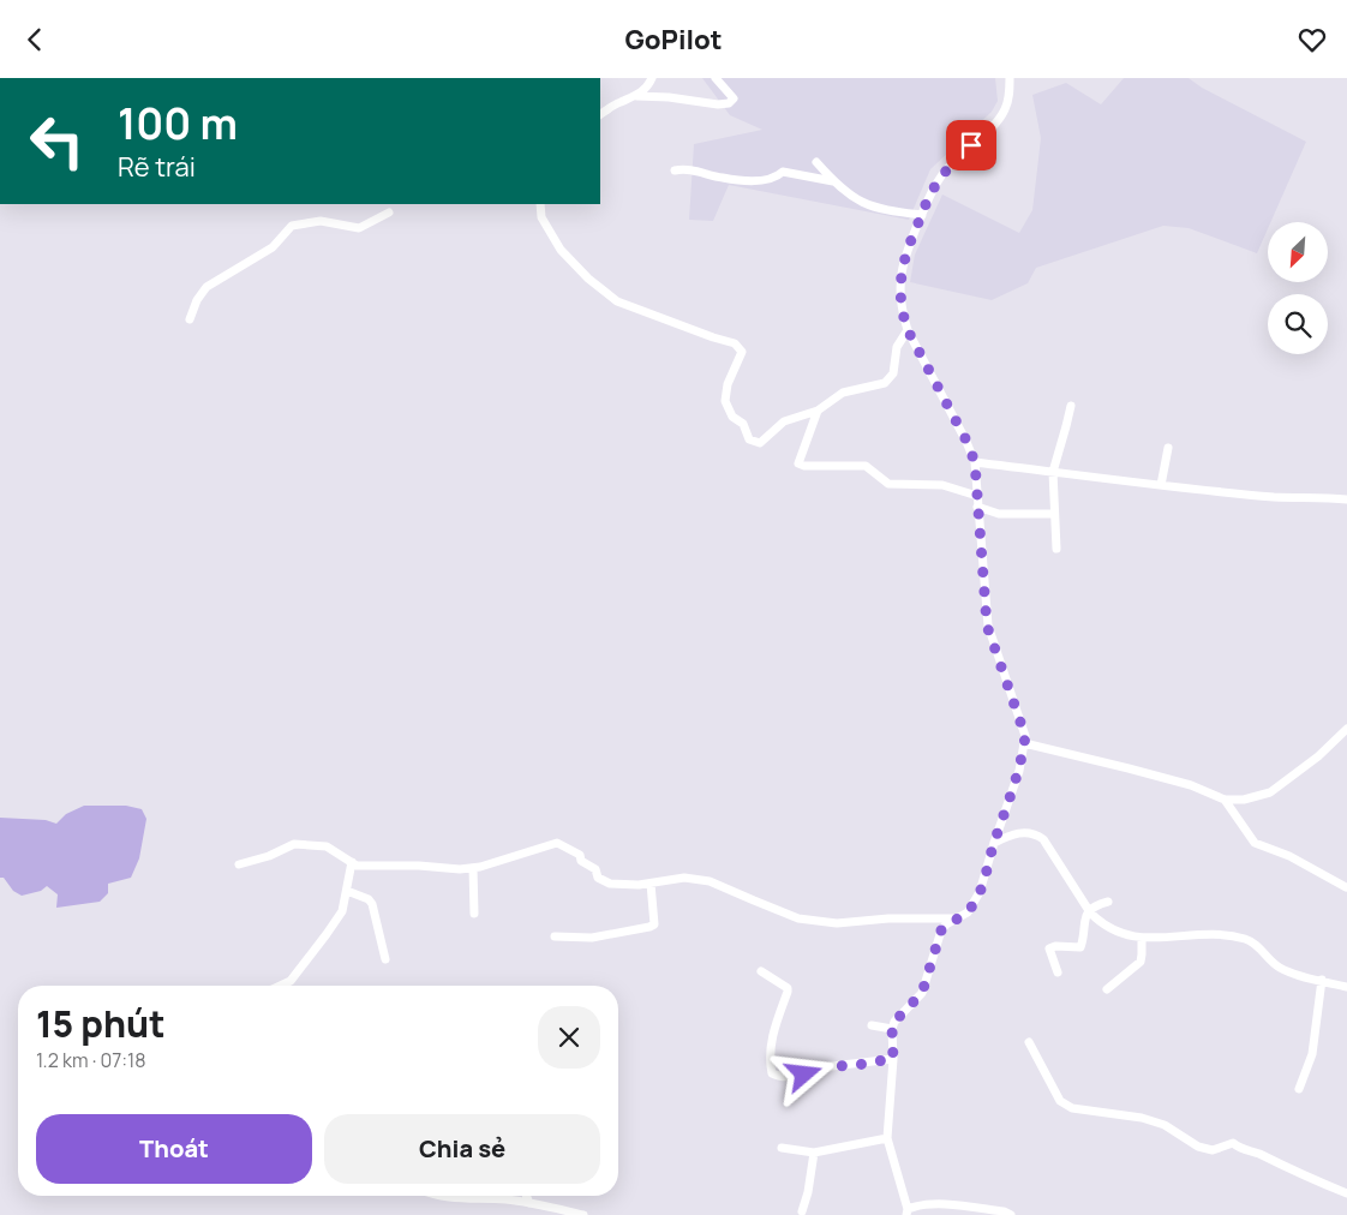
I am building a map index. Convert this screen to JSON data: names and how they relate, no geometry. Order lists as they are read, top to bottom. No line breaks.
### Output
{"north":"bottom left","page":{"header":"GoPilot","turn":["100 m","Rẽ trái"],"heading":["15 phút","1.2 km · 07:18"],"buttons":["Thoát","Chia sẻ"]}}
